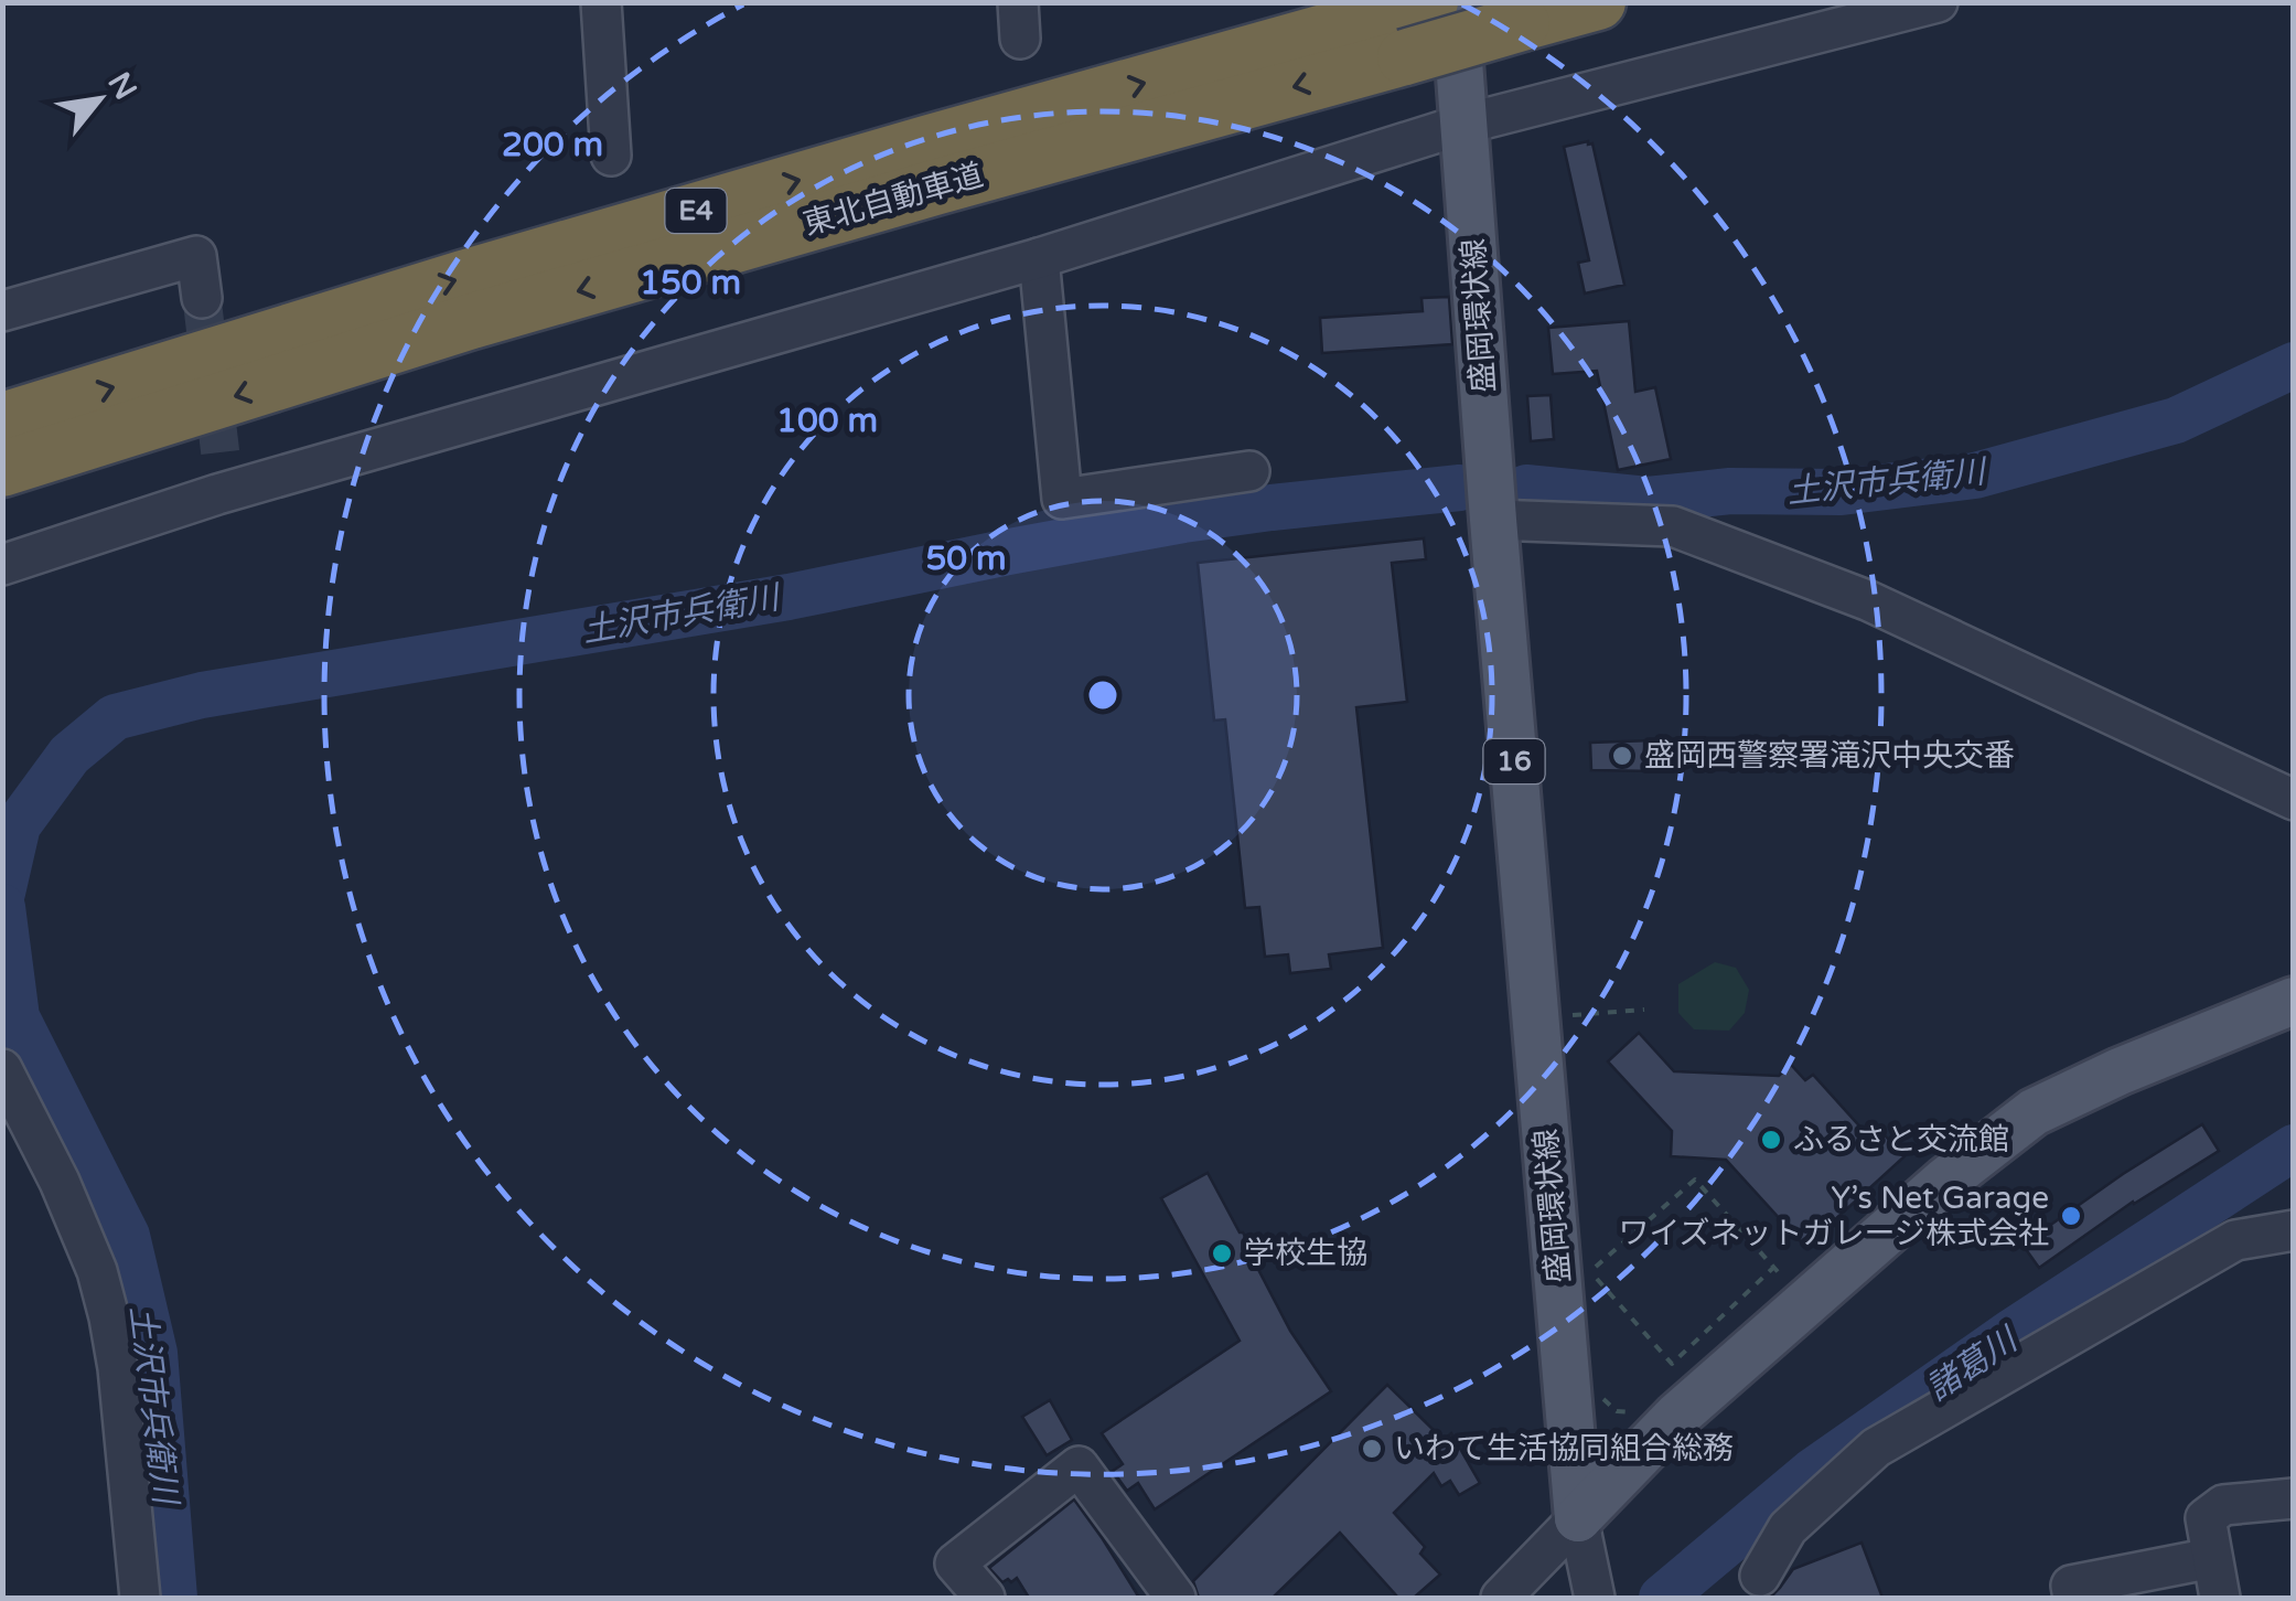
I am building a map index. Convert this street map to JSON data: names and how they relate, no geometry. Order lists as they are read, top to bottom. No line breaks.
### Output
{"streets":{"highway":["東北自動車道","E4"],"main road":["盛岡環状線","16"]},"water":["土沢市兵衛川","諸葛川"],"places":["盛岡西警察署滝沢中央交番","ふるさと交流館","Y’s Net Garage ワイズネットガレージ株式会社","学校生協","いわて生活協同組合総務"],"north":"top right","rings":["200 m","150 m","100 m","50 m"]}
